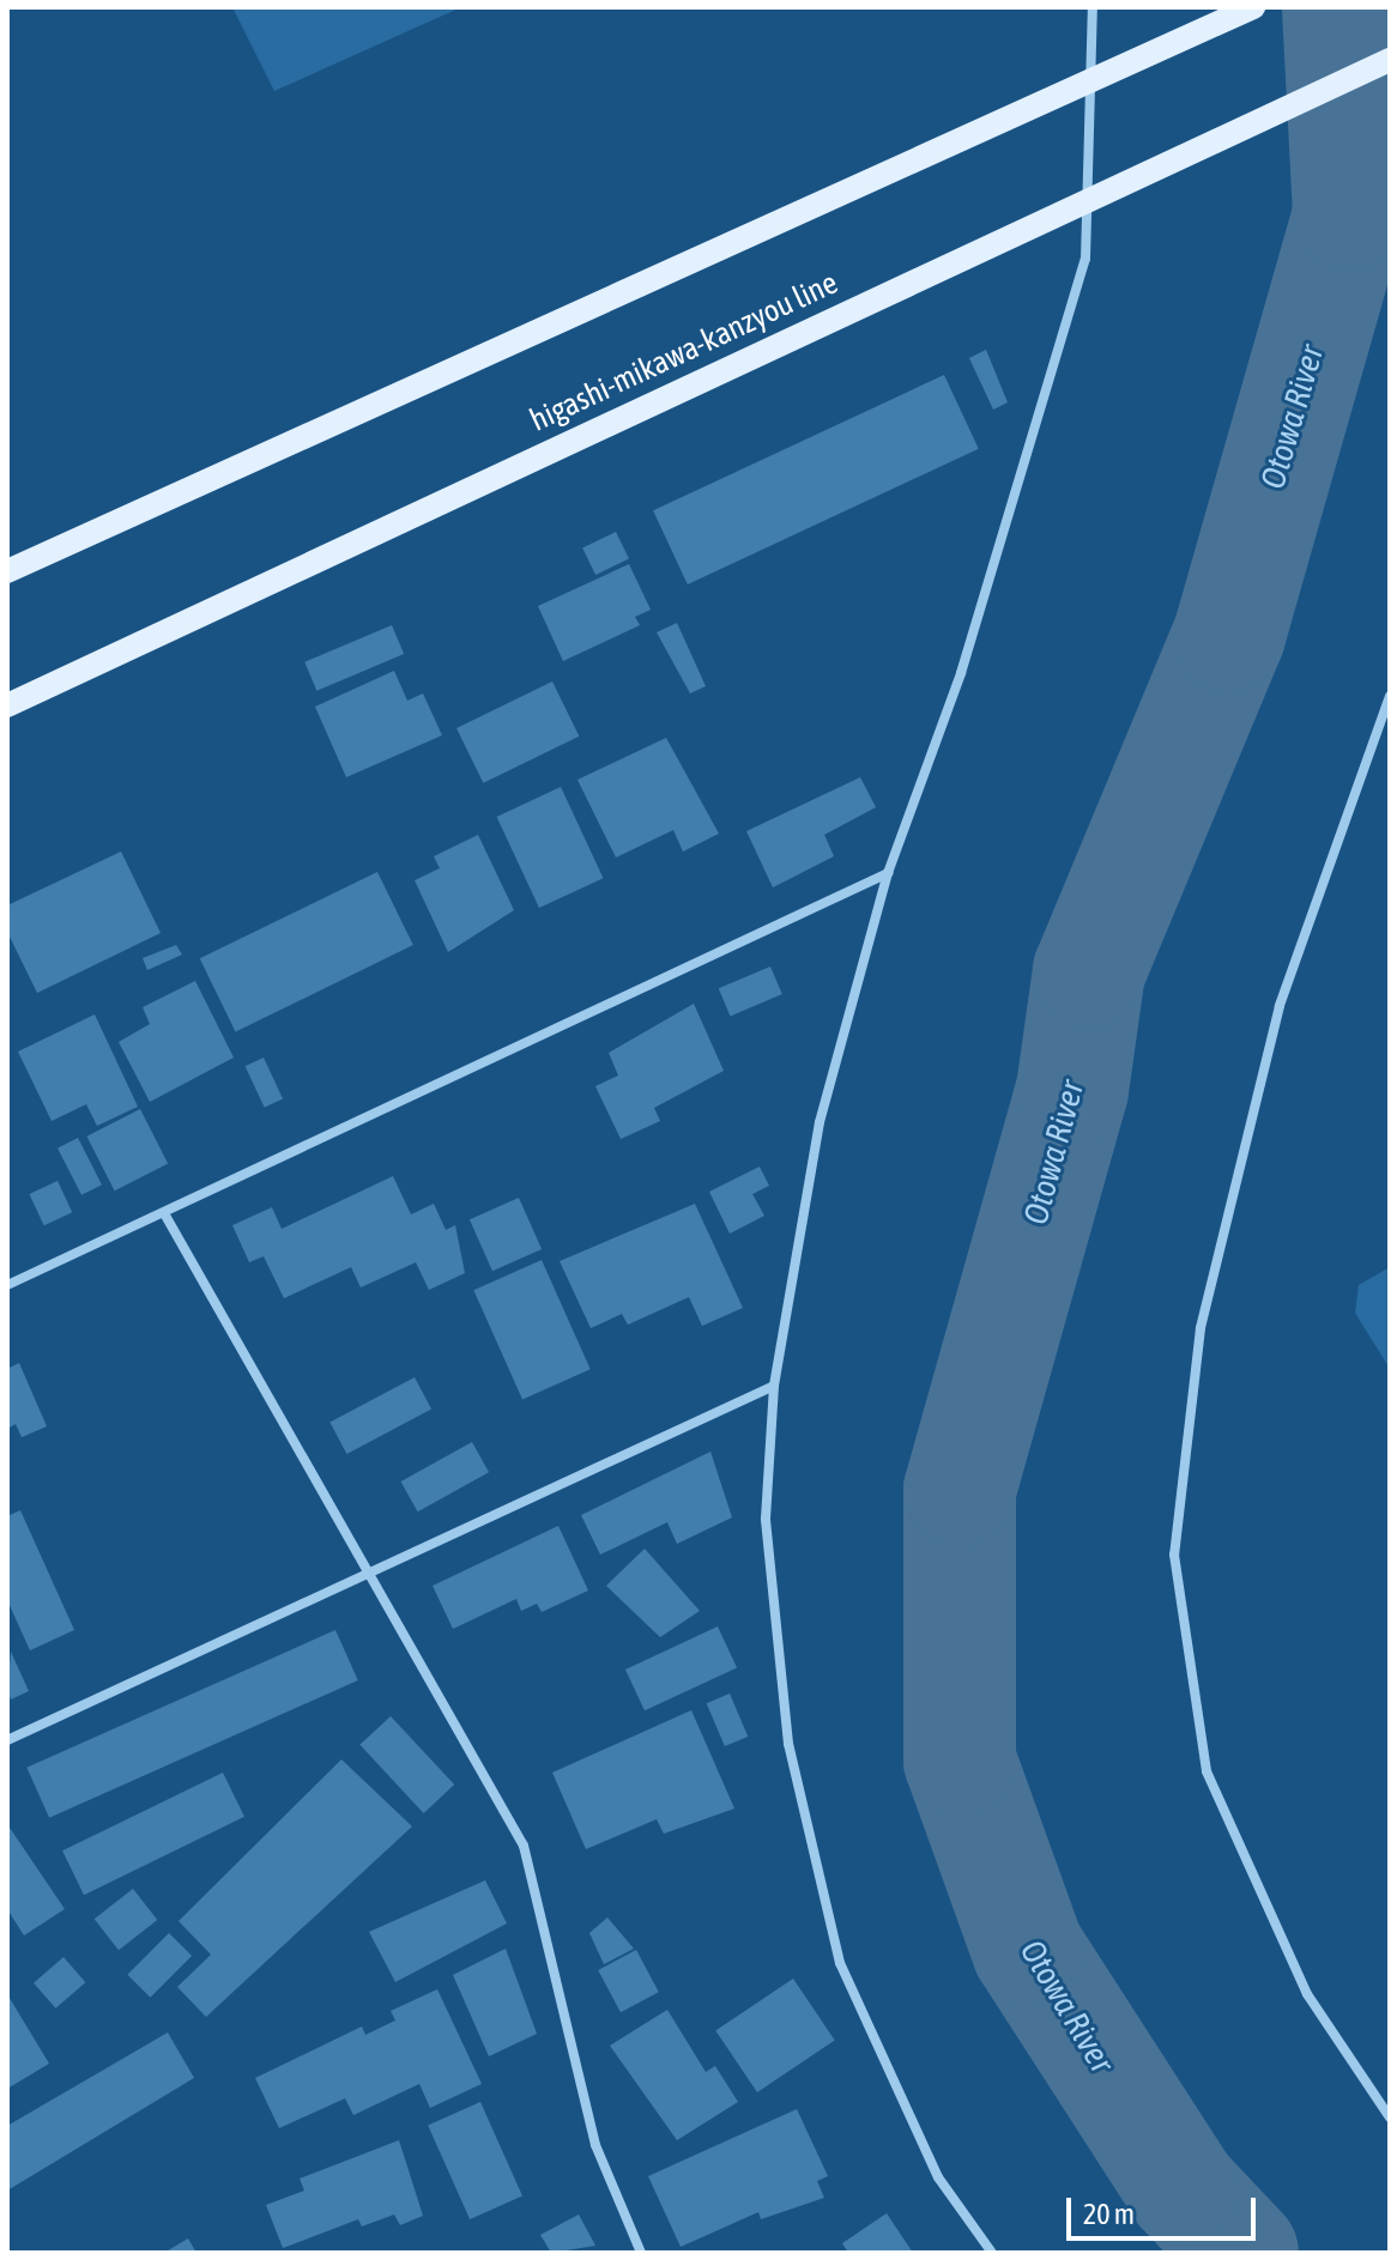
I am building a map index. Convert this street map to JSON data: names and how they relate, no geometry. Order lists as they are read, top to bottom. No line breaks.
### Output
{"streets":{"main road":["higashi-mikawa-kanzyou line"]},"water":["Otowa River"],"scale_bar":"20 m"}
